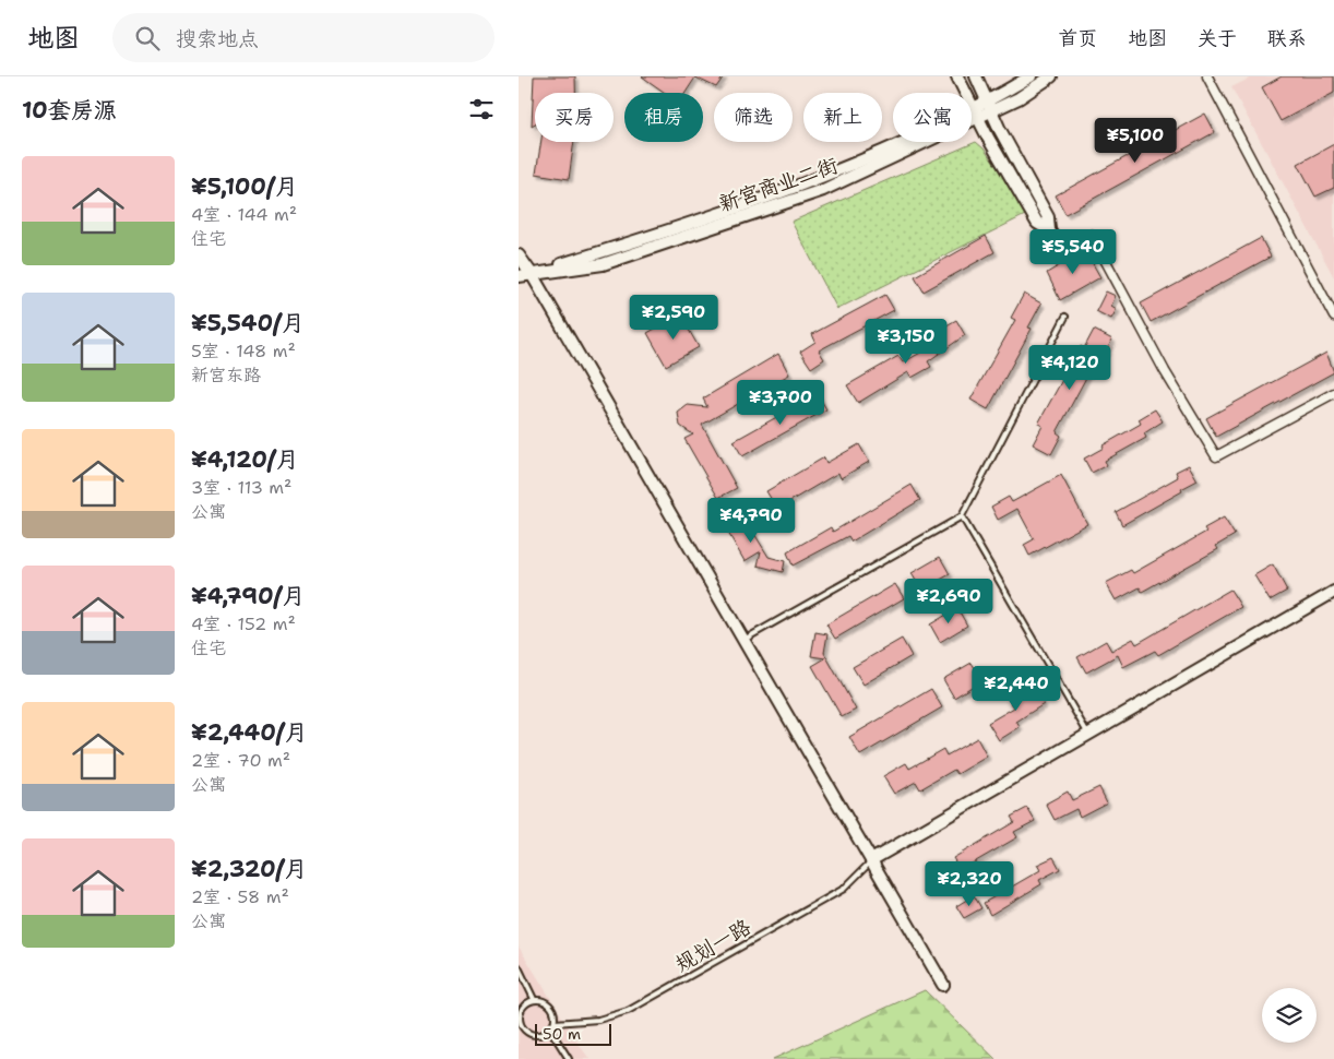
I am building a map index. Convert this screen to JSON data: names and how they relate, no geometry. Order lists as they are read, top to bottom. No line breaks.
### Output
{"streets":{"street":["新宫商业二街"],"lane":["规划一路"]},"scale_bar":"50 m","page":{"header":"地图","search":"搜索地点","nav":["首页","地图","关于","联系"],"heading":"10套房源","chip":["买房","租房","筛选","新上","公寓"],"price":["¥5,100","¥5,540","¥2,590","¥3,150","¥4,120","¥3,700","¥4,790","¥2,690","¥2,440","¥2,320"],"list":[{"name":"¥5,100/月","note":"4室 · 144 m² · 住宅"},{"name":"¥5,540/月","note":"5室 · 148 m² · 新宫东路"},{"name":"¥4,120/月","note":"3室 · 113 m² · 公寓"},{"name":"¥4,790/月","note":"4室 · 152 m² · 住宅"},{"name":"¥2,440/月","note":"2室 · 70 m² · 公寓"},{"name":"¥2,320/月","note":"2室 · 58 m² · 公寓"}],"scale":"50 m"}}
